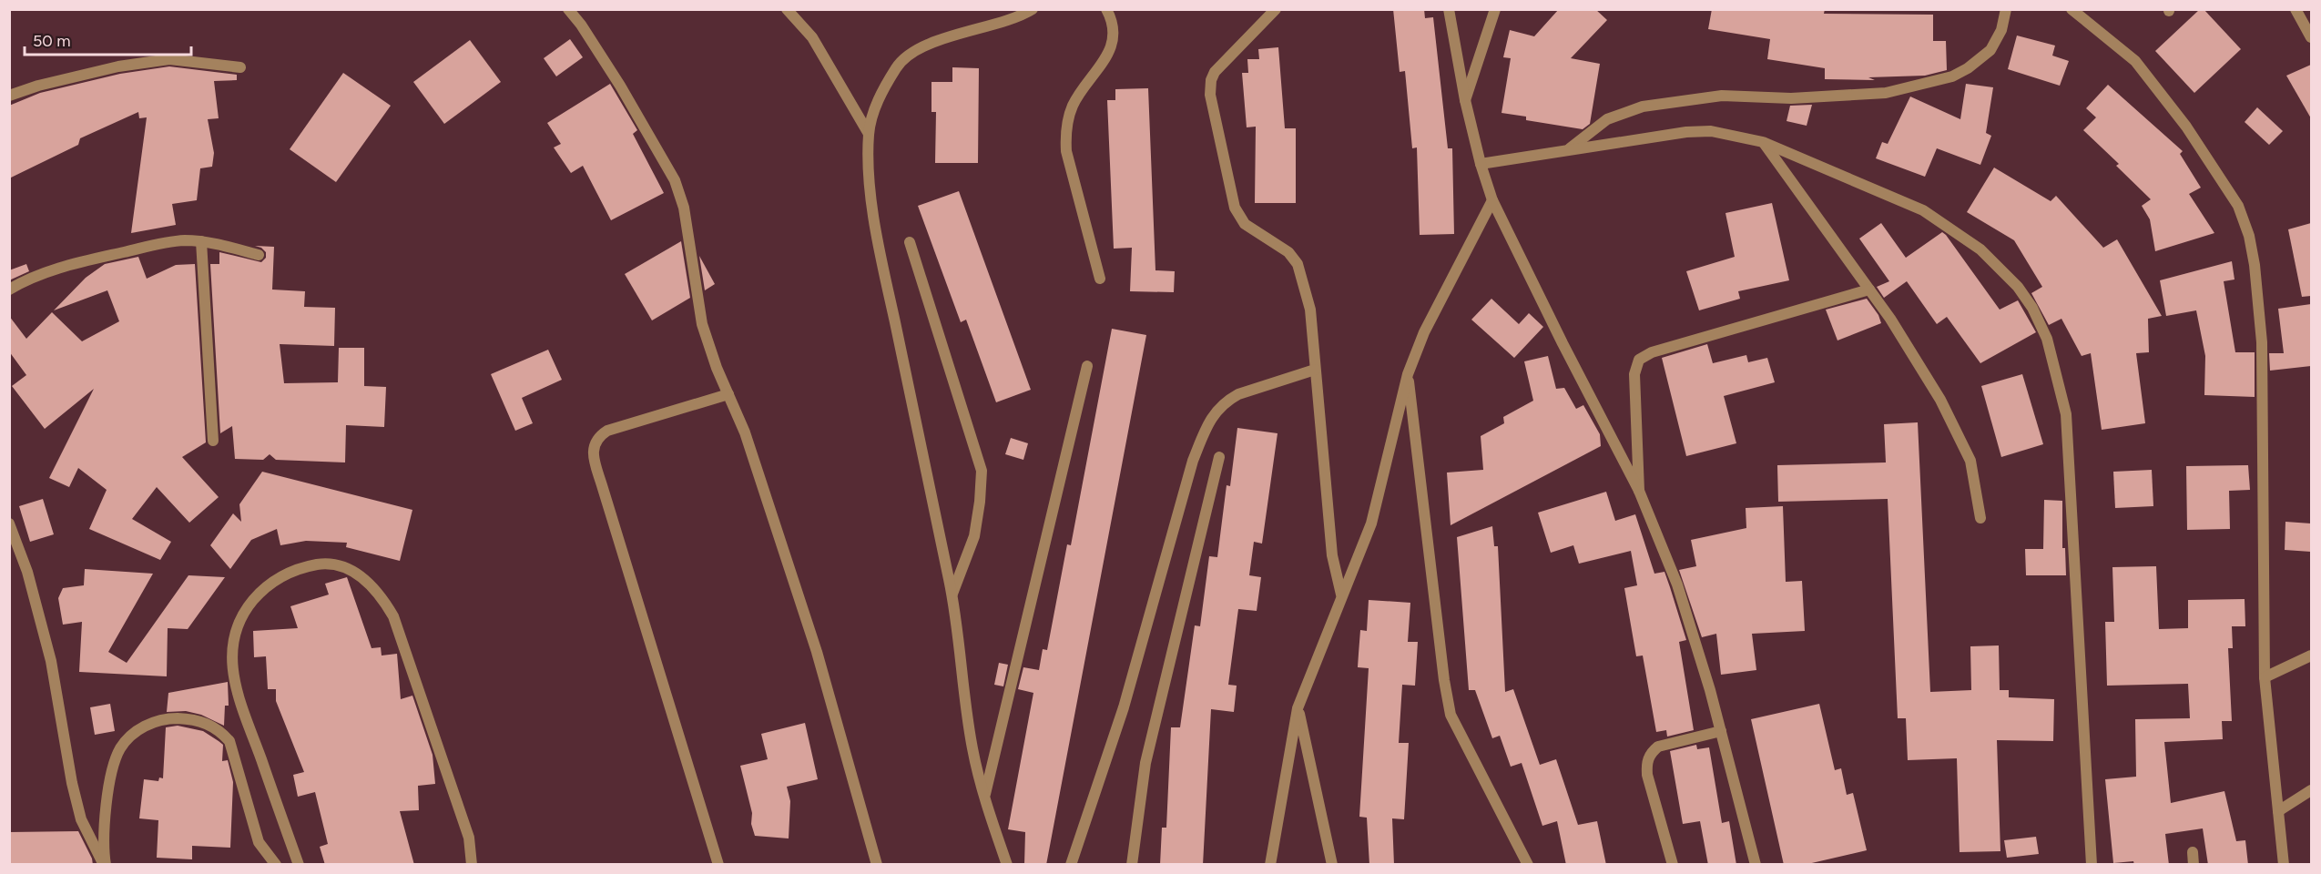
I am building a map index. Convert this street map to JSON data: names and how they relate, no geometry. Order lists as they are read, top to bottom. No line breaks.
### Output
{"scale_bar":"50 m"}
